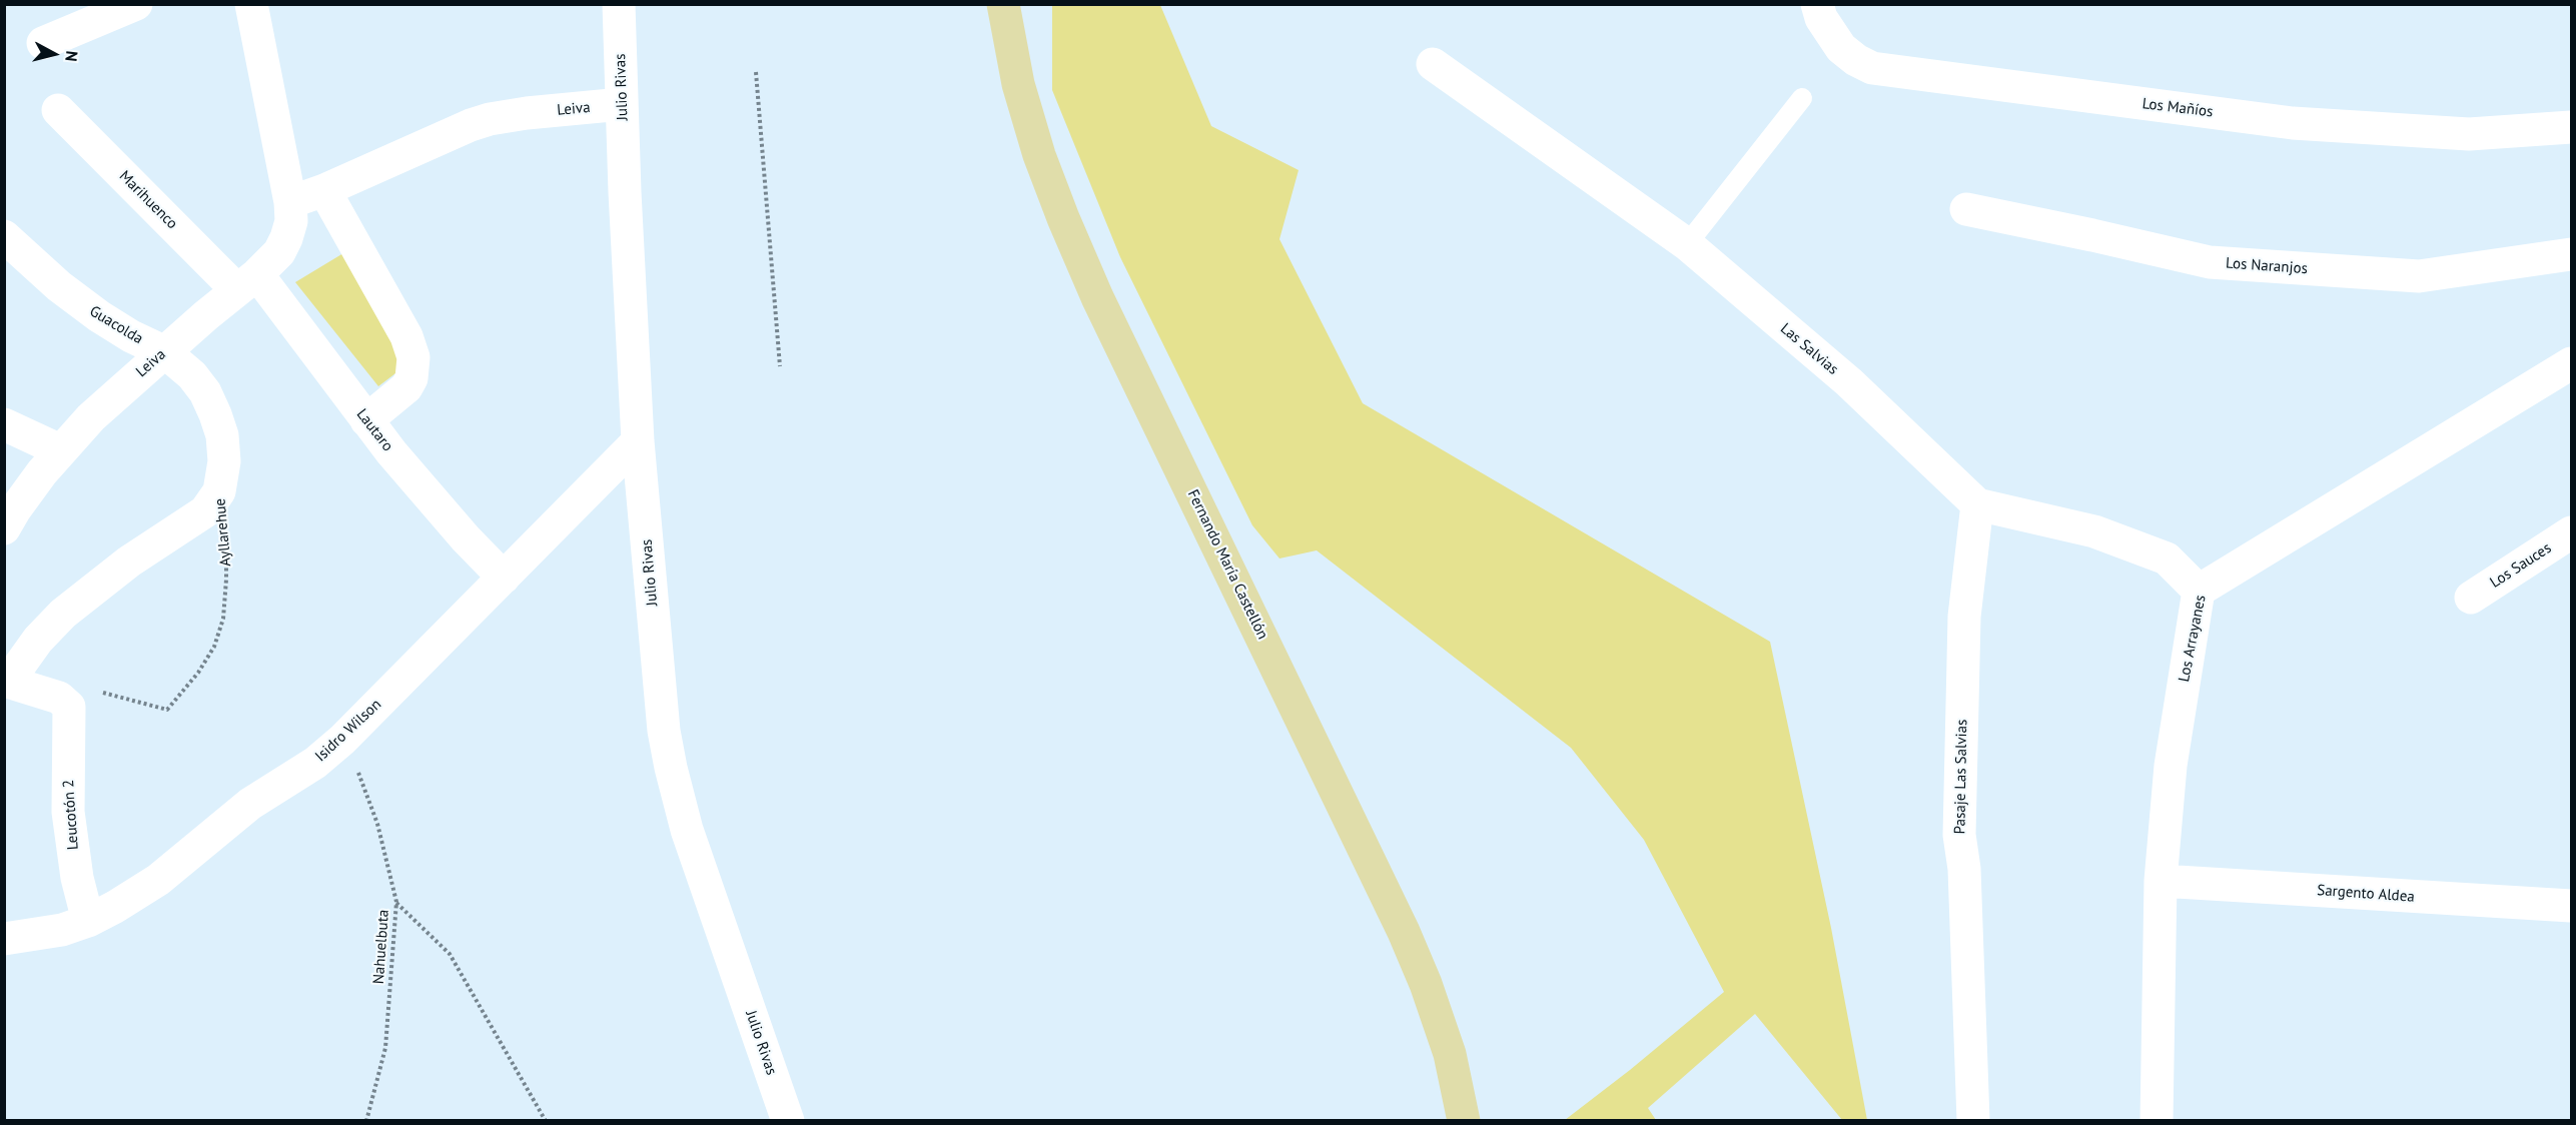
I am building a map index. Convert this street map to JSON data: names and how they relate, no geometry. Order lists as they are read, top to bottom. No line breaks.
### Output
{"streets":{"main road":["Fernando María Castellón"],"street":["Julio Rivas","Los Mañíos","Leiva","Marihuenco","Los Naranjos","Guacolda","Las Salvias","Lautaro","Ayllarehue","Los Sauces","Los Arrayanes","Isidro Wilson","Pasaje Las Salvias","Leucotón 2","Sargento Aldea"],"path":["Nahuelbuta"]},"crossings":[["Julio Rivas","Leiva"],["Julio Rivas","Isidro Wilson"],["Leiva","Marihuenco"],["Leiva","Guacolda"],["Leiva","Lautaro"],["Marihuenco","Lautaro"],["Guacolda","Ayllarehue"],["Las Salvias","Pasaje Las Salvias"],["Lautaro","Isidro Wilson"],["Ayllarehue","Leucotón 2"],["Los Arrayanes","Sargento Aldea"],["Isidro Wilson","Leucotón 2"]],"north":"right"}
